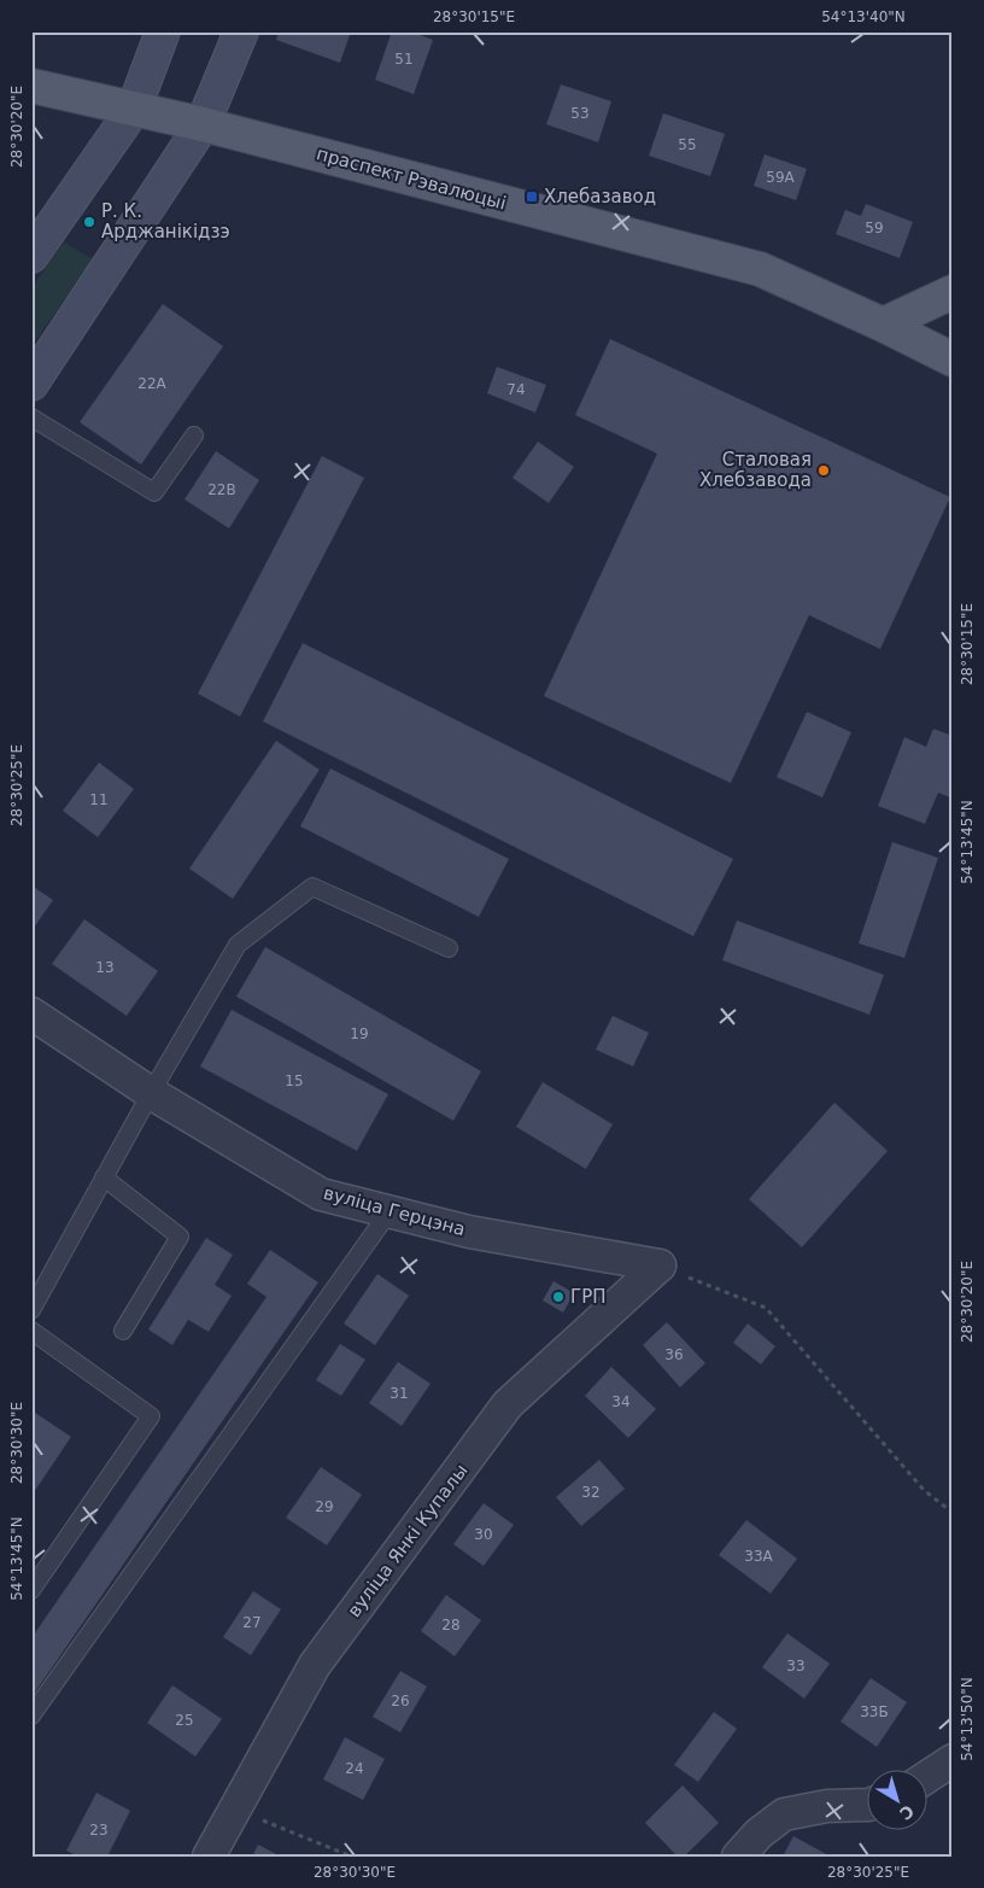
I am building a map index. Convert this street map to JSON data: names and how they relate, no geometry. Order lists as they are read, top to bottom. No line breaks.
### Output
{"streets":{"main road":["праспект Рэвалюцыі"],"street":["вуліца Герцэна","вуліца Янкі Купалы"]},"crossings":[["вуліца Герцэна","вуліца Янкі Купалы"]],"places":{"transit":["Хлебазавод"],"other":["Р. К. Арджанікідзэ","Сталовая Хлебзавода","ГРП"]},"house_numbers":["51","53","55","59А","59","22А","74","22В","11","13","19","15","36","31","34","32","29","30","33А","27","28","33","26","33Б","25","24","23"],"north":"bottom right","coordinates":["28°30'15\"E","54°13'40\"N","28°30'20\"E","28°30'25\"E","54°13'45\"N","28°30'30\"E","54°13'50\"N"]}
